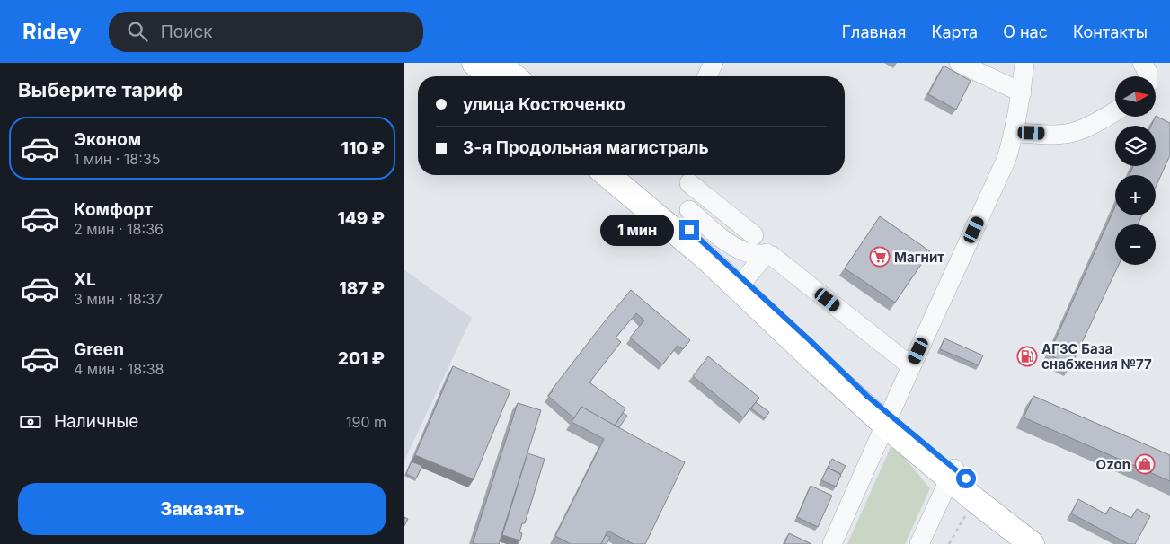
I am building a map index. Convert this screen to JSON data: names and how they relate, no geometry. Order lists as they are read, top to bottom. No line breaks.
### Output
{"places":{"supermarket":["Магнит"],"fuel station":["АГЗС База снабжения №77"],"shop":["Ozon"]},"north":"right","page":{"header":"Ridey","search":"Поиск","nav":["Главная","Карта","О нас","Контакты"],"heading":"Выберите тариф","map_buttons":["+","−"],"banner":["улица Костюченко","3-я Продольная магистраль"],"list":[{"name":"Эконом","note":"1 мин · 18:35","value":"110 ₽"},{"name":"Комфорт","note":"2 мин · 18:36","value":"149 ₽"},{"name":"XL","note":"3 мин · 18:37","value":"187 ₽"},{"name":"Green","note":"4 мин · 18:38","value":"201 ₽"}],"bubble":"1 мин","pay":["Наличные","190 m"],"buttons":"Заказать"}}
